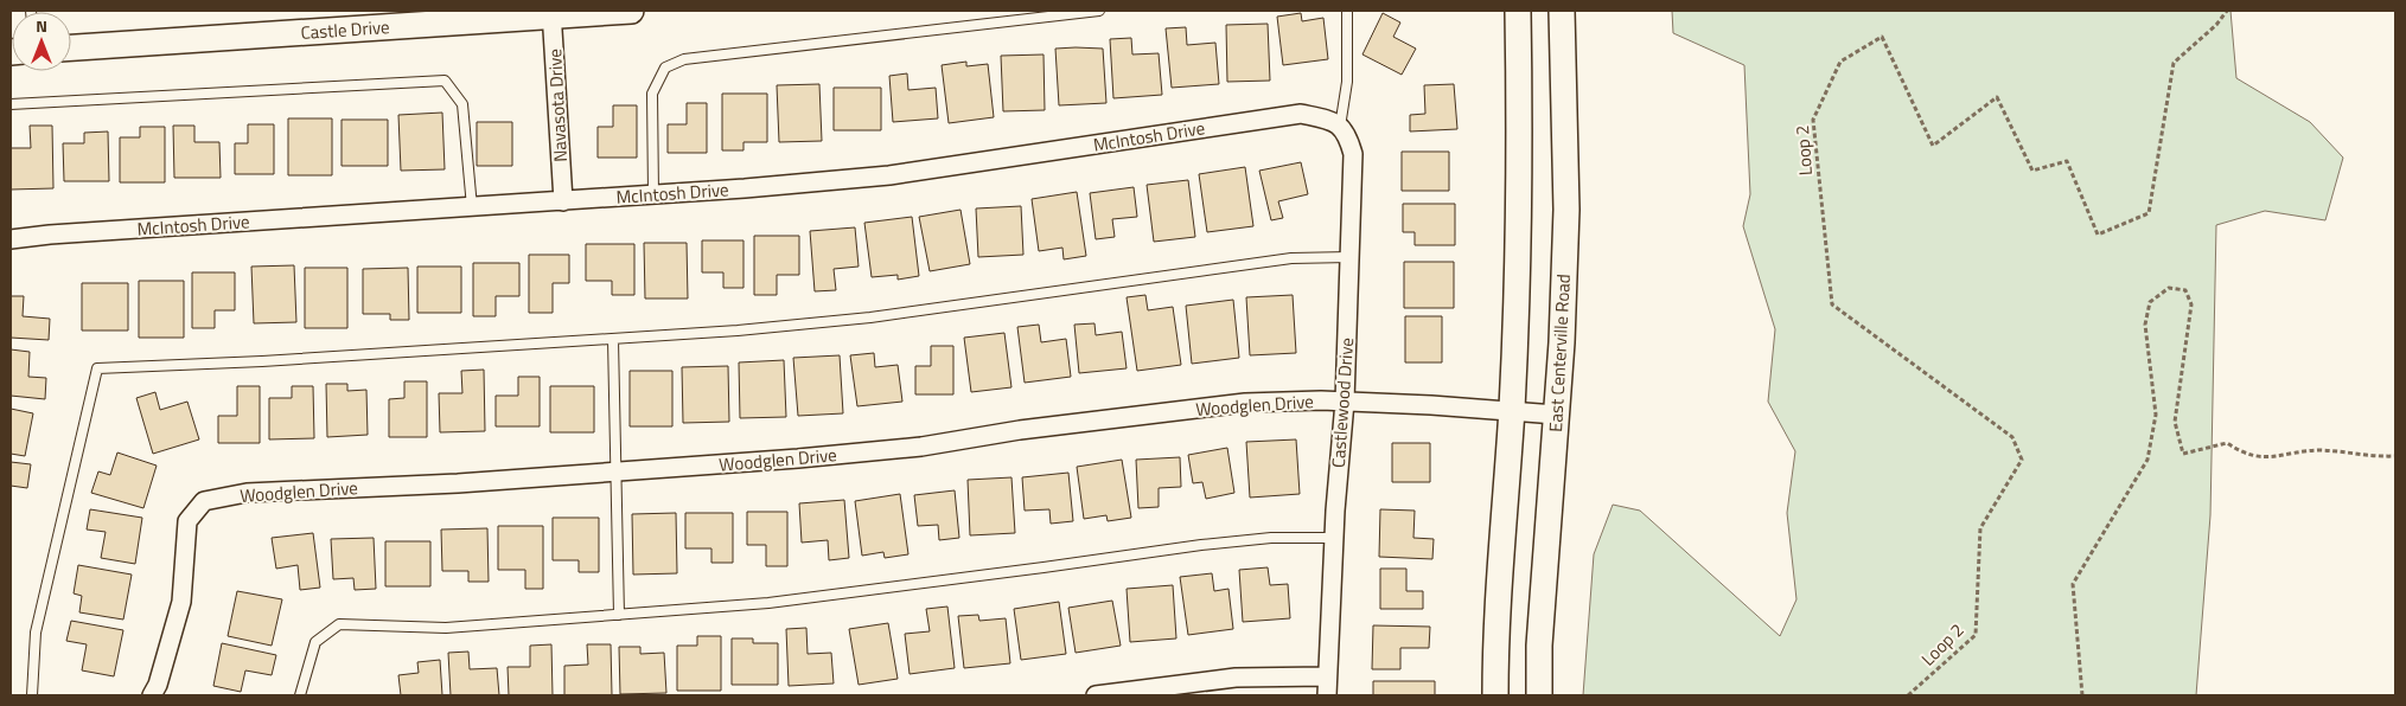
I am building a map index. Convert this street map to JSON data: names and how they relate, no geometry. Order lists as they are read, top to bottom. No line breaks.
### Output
{"streets":{"main road":["Castle Drive","East Centerville Road"],"street":["Navasota Drive","McIntosh Drive","Castlewood Drive","Woodglen Drive"],"path":["Loop 2"]},"crossings":[["Castle Drive","Navasota Drive"],["Navasota Drive","McIntosh Drive"],["McIntosh Drive","Castlewood Drive"],["East Centerville Road","Woodglen Drive"],["Castlewood Drive","Woodglen Drive"]],"north":"top"}
